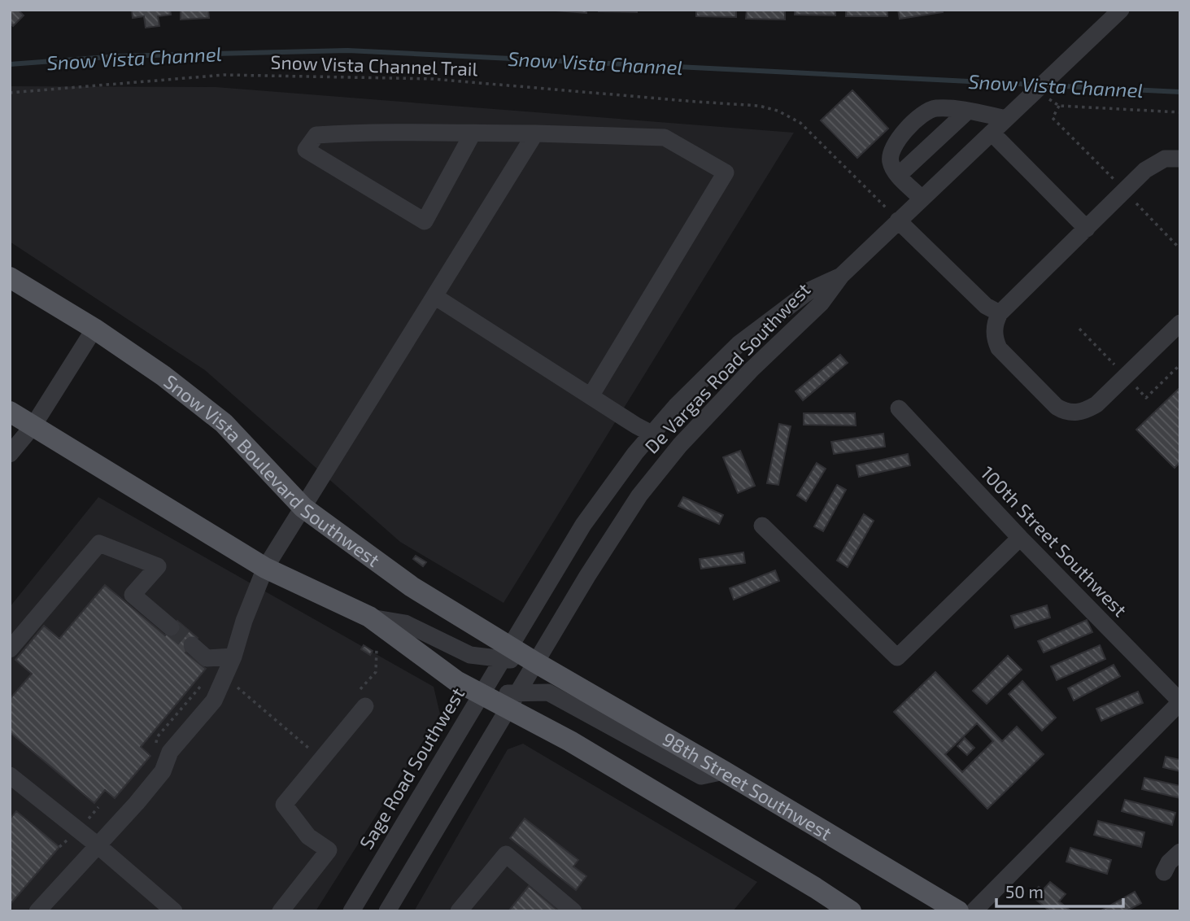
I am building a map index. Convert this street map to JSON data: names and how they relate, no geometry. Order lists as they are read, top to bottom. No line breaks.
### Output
{"streets":{"main road":["Snow Vista Boulevard Southwest","98th Street Southwest"],"street":["De Vargas Road Southwest","100th Street Southwest","Sage Road Southwest"],"path":["Snow Vista Channel Trail"]},"crossings":[["Snow Vista Channel Trail","De Vargas Road Southwest"],["De Vargas Road Southwest","Snow Vista Boulevard Southwest"],["De Vargas Road Southwest","Sage Road Southwest"],["De Vargas Road Southwest","98th Street Southwest"],["Snow Vista Boulevard Southwest","Sage Road Southwest"],["Snow Vista Boulevard Southwest","98th Street Southwest"]],"water":["Snow Vista Channel"],"scale_bar":"50 m"}
